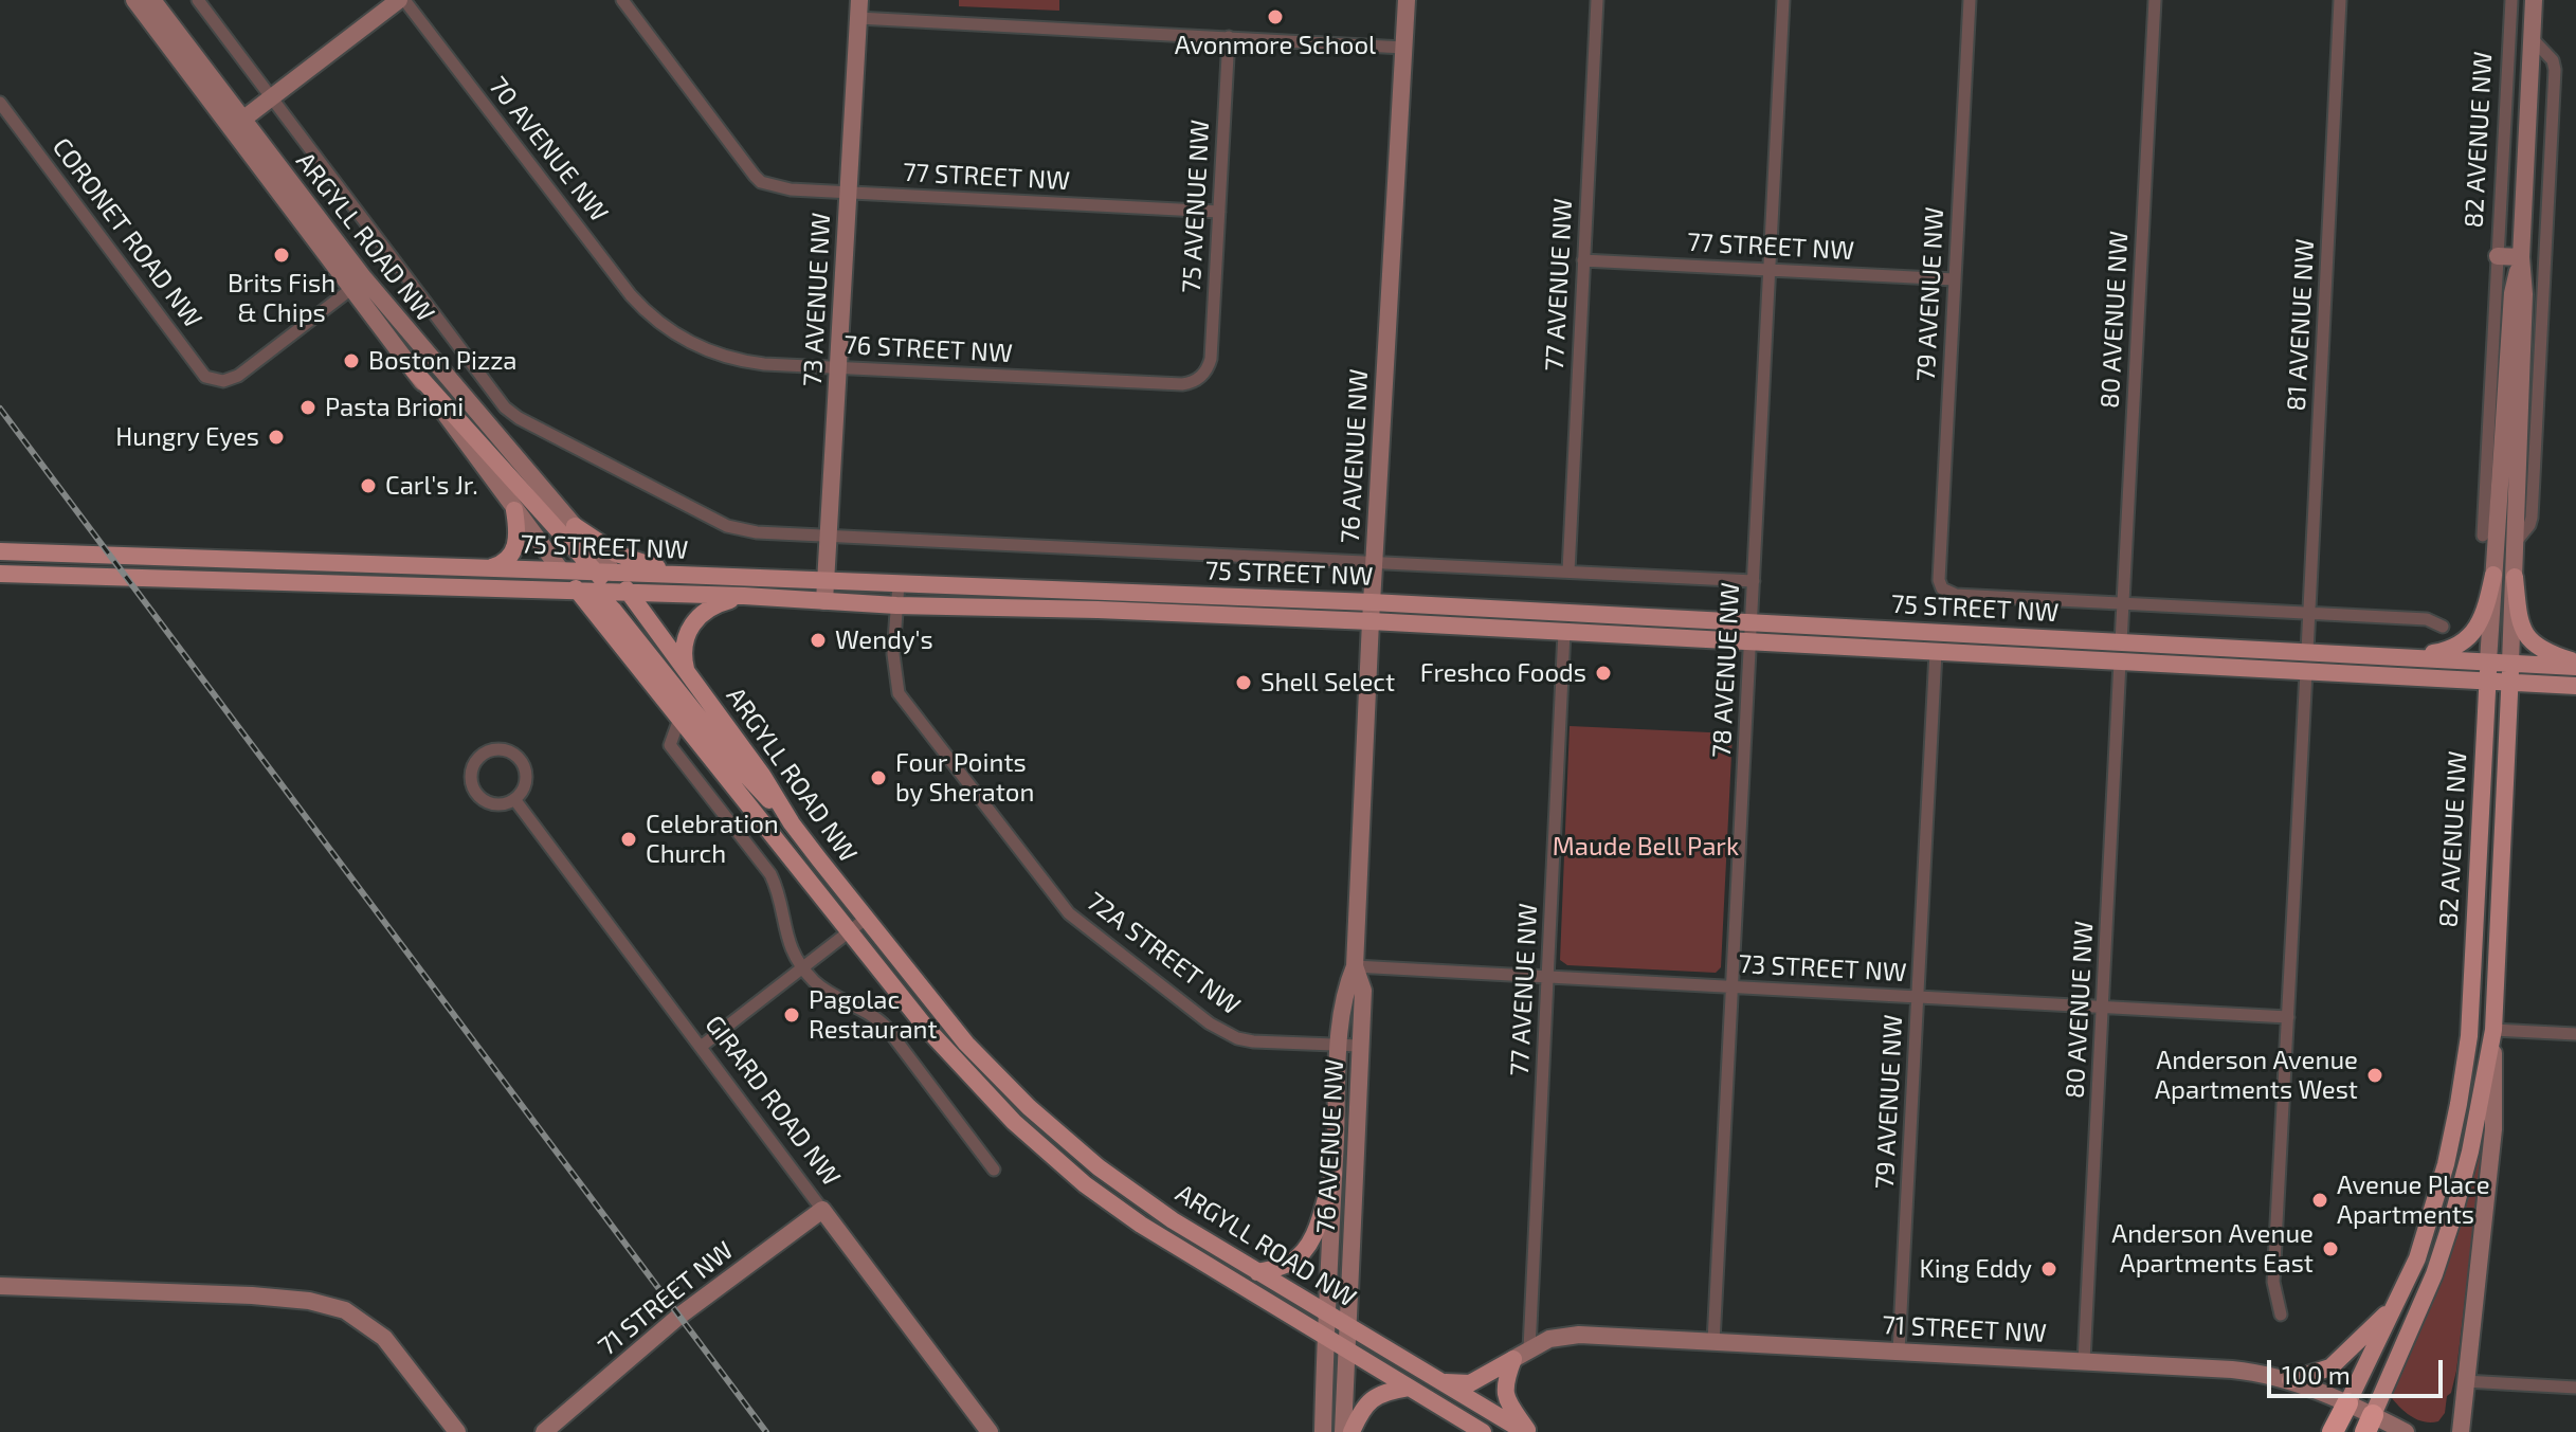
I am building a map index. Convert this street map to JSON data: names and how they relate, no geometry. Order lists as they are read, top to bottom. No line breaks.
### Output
{"streets":{"main road":["82 AVENUE NW","ARGYLL ROAD NW","75 STREET NW"],"street":["70 AVENUE NW","77 STREET NW","75 AVENUE NW","CORONET ROAD NW","77 AVENUE NW","79 AVENUE NW","73 AVENUE NW","80 AVENUE NW","81 AVENUE NW","76 STREET NW","76 AVENUE NW","78 AVENUE NW","72A STREET NW","73 STREET NW","GIRARD ROAD NW","71 STREET NW"]},"crossings":[["82 AVENUE NW","75 STREET NW"],["82 AVENUE NW","71 STREET NW"],["70 AVENUE NW","76 STREET NW"],["77 STREET NW","75 AVENUE NW"],["77 STREET NW","77 AVENUE NW"],["77 STREET NW","79 AVENUE NW"],["77 STREET NW","73 AVENUE NW"],["77 STREET NW","78 AVENUE NW"],["75 AVENUE NW","76 STREET NW"],["CORONET ROAD NW","ARGYLL ROAD NW"],["ARGYLL ROAD NW","76 AVENUE NW"],["ARGYLL ROAD NW","75 STREET NW"],["77 AVENUE NW","75 STREET NW"],["77 AVENUE NW","73 STREET NW"],["77 AVENUE NW","71 STREET NW"],["79 AVENUE NW","75 STREET NW"],["79 AVENUE NW","73 STREET NW"],["79 AVENUE NW","71 STREET NW"],["73 AVENUE NW","76 STREET NW"],["73 AVENUE NW","75 STREET NW"],["80 AVENUE NW","75 STREET NW"],["80 AVENUE NW","73 STREET NW"],["80 AVENUE NW","71 STREET NW"],["81 AVENUE NW","75 STREET NW"],["76 AVENUE NW","75 STREET NW"],["76 AVENUE NW","72A STREET NW"],["76 AVENUE NW","73 STREET NW"],["75 STREET NW","78 AVENUE NW"],["75 STREET NW","72A STREET NW"],["78 AVENUE NW","73 STREET NW"],["78 AVENUE NW","71 STREET NW"],["GIRARD ROAD NW","71 STREET NW"]],"parks":["Maude Bell Park"],"places":["Avonmore School","Brits Fish & Chips","Boston Pizza","Pasta Brioni","Hungry Eyes","Carl's Jr.","Wendy's","Freshco Foods","Shell Select","Four Points by Sheraton","Celebration Church","Pagolac Restaurant","Anderson Avenue Apartments West","Avenue Place Apartments","Anderson Avenue Apartments East","King Eddy"],"scale_bar":"100 m"}
